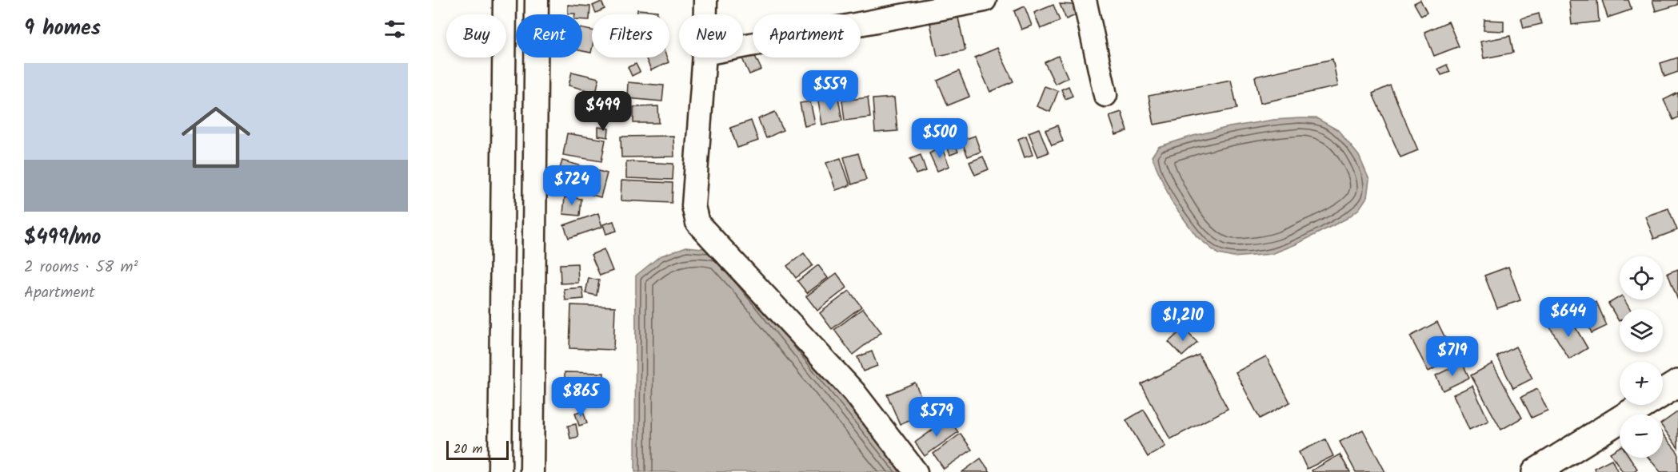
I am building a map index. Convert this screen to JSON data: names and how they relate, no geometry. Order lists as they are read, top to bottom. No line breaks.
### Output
{"scale_bar":"20 m","page":{"heading":"9 homes","chip":["Buy","Rent","Filters","New","Apartment"],"list":[{"name":"$499/mo","note":"2 rooms · 58 m² · Apartment"}],"price":["$559","$499","$500","$724","$644","$1,210","$719","$865","$579"],"map_buttons":["+","−"],"scale":"20 m"}}
